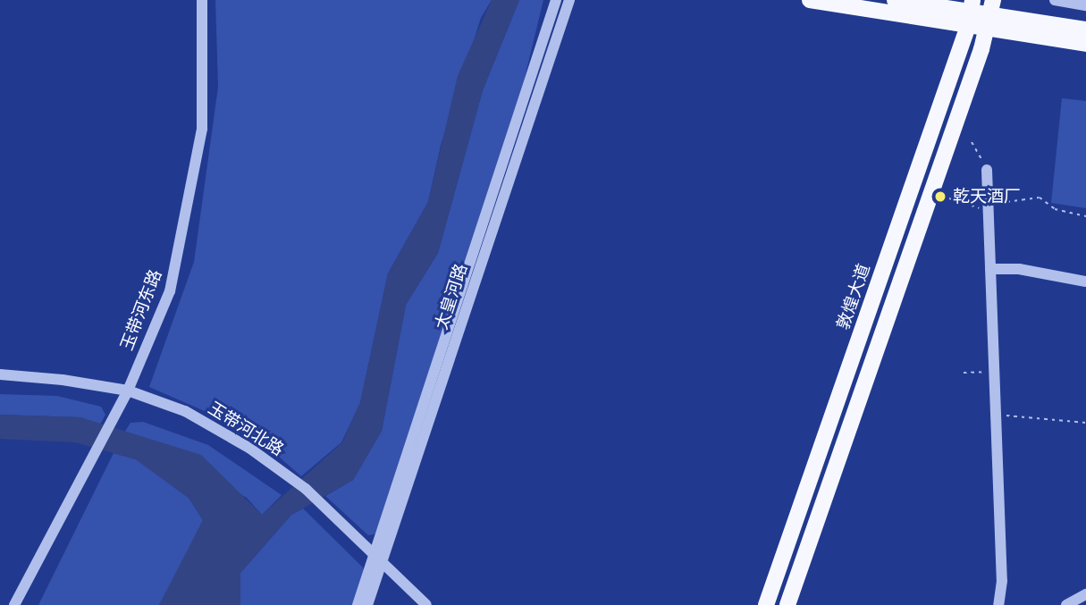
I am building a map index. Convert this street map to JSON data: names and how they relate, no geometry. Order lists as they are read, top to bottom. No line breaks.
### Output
{"streets":{"main road":["敦煌大道"],"street":["太皇河路","玉带河东路","玉带河北路"]},"crossings":[["太皇河路","玉带河北路"],["玉带河东路","玉带河北路"]],"places":["乾天酒厂"]}
